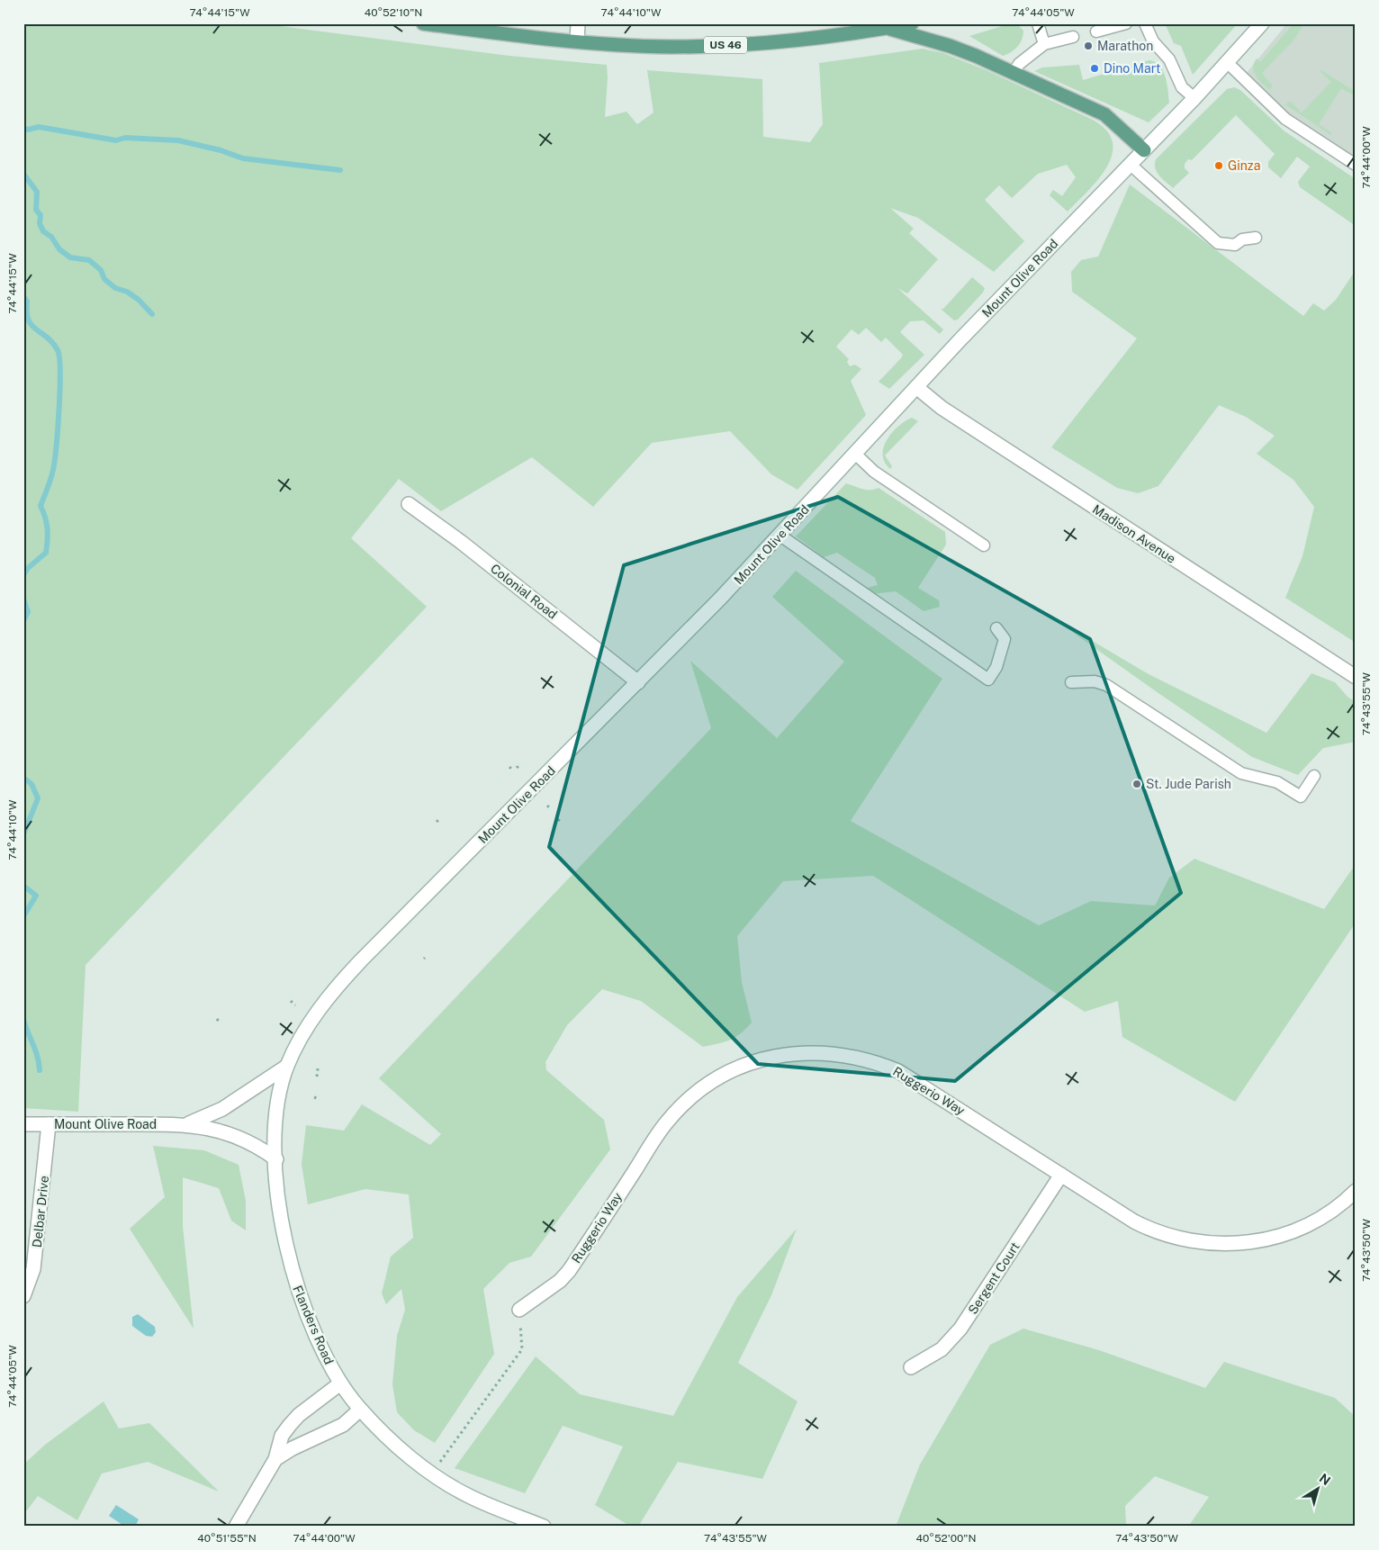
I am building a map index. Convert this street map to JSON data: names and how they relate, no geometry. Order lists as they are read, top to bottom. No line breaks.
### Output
{"streets":{"main road":["US 46"],"street":["Mount Olive Road","Madison Avenue","Colonial Road","Ruggerio Way","Delbar Drive","Sergent Court","Flanders Road"]},"crossings":[["Mount Olive Road","Madison Avenue"],["Mount Olive Road","Colonial Road"],["Mount Olive Road","Delbar Drive"],["Mount Olive Road","Flanders Road"],["Ruggerio Way","Sergent Court"]],"places":["Marathon","Dino Mart","Ginza","St. Jude Parish"],"north":"top right","coordinates":["74°44'15\"W","40°52'10\"N","74°44'10\"W","74°44'05\"W","74°44'00\"W","74°43'55\"W","74°43'50\"W","40°51'55\"N","40°52'00\"N"]}
